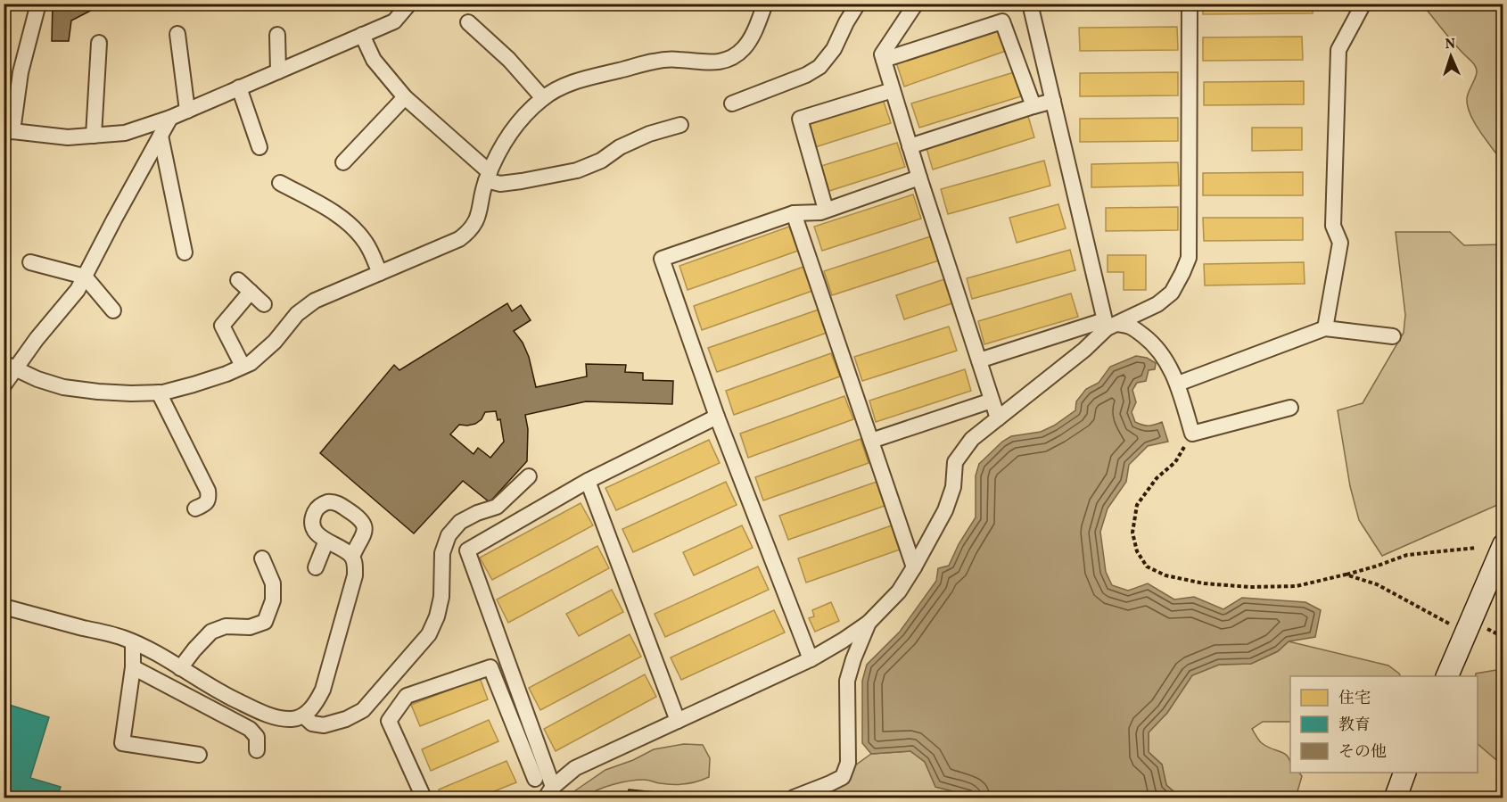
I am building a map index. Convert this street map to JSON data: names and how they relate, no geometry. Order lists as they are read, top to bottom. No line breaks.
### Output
{"legend":["住宅","教育","その他"],"north":"top"}
